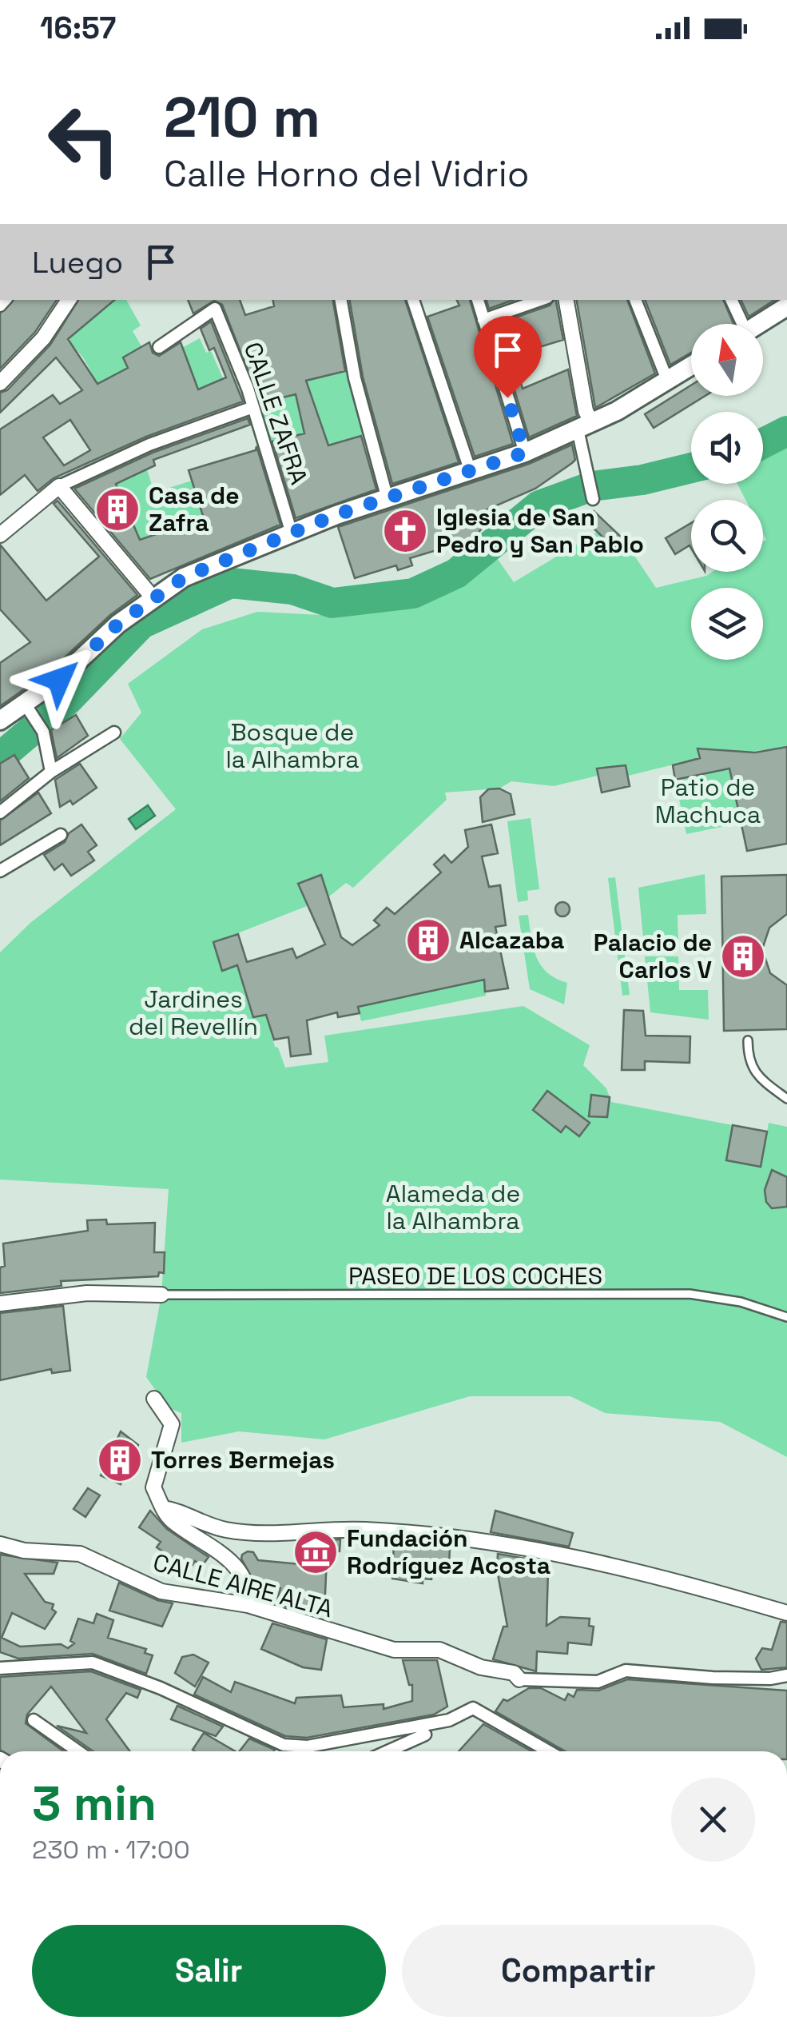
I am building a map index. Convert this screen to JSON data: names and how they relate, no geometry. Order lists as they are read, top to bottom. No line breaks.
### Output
{"streets":{"street":["CALLE ZAFRA","CALLE AIRE ALTA"],"lane":["PASEO DE LOS COCHES"]},"parks":["Bosque de la Alhambra","Patio de Machuca","Jardines del Revellín","Alameda de la Alhambra"],"places":{"building":["Casa de Zafra","Alcazaba","Palacio de Carlos V","Torres Bermejas"],"church":["Iglesia de San Pedro y San Pablo"],"museum":["Fundación Rodríguez Acosta"]},"north":"top","page":{"status":"16:57","turn":["210 m","Calle Horno del Vidrio"],"then":"Luego","heading":["3 min","230 m · 17:00"],"buttons":["Salir","Compartir"]}}
